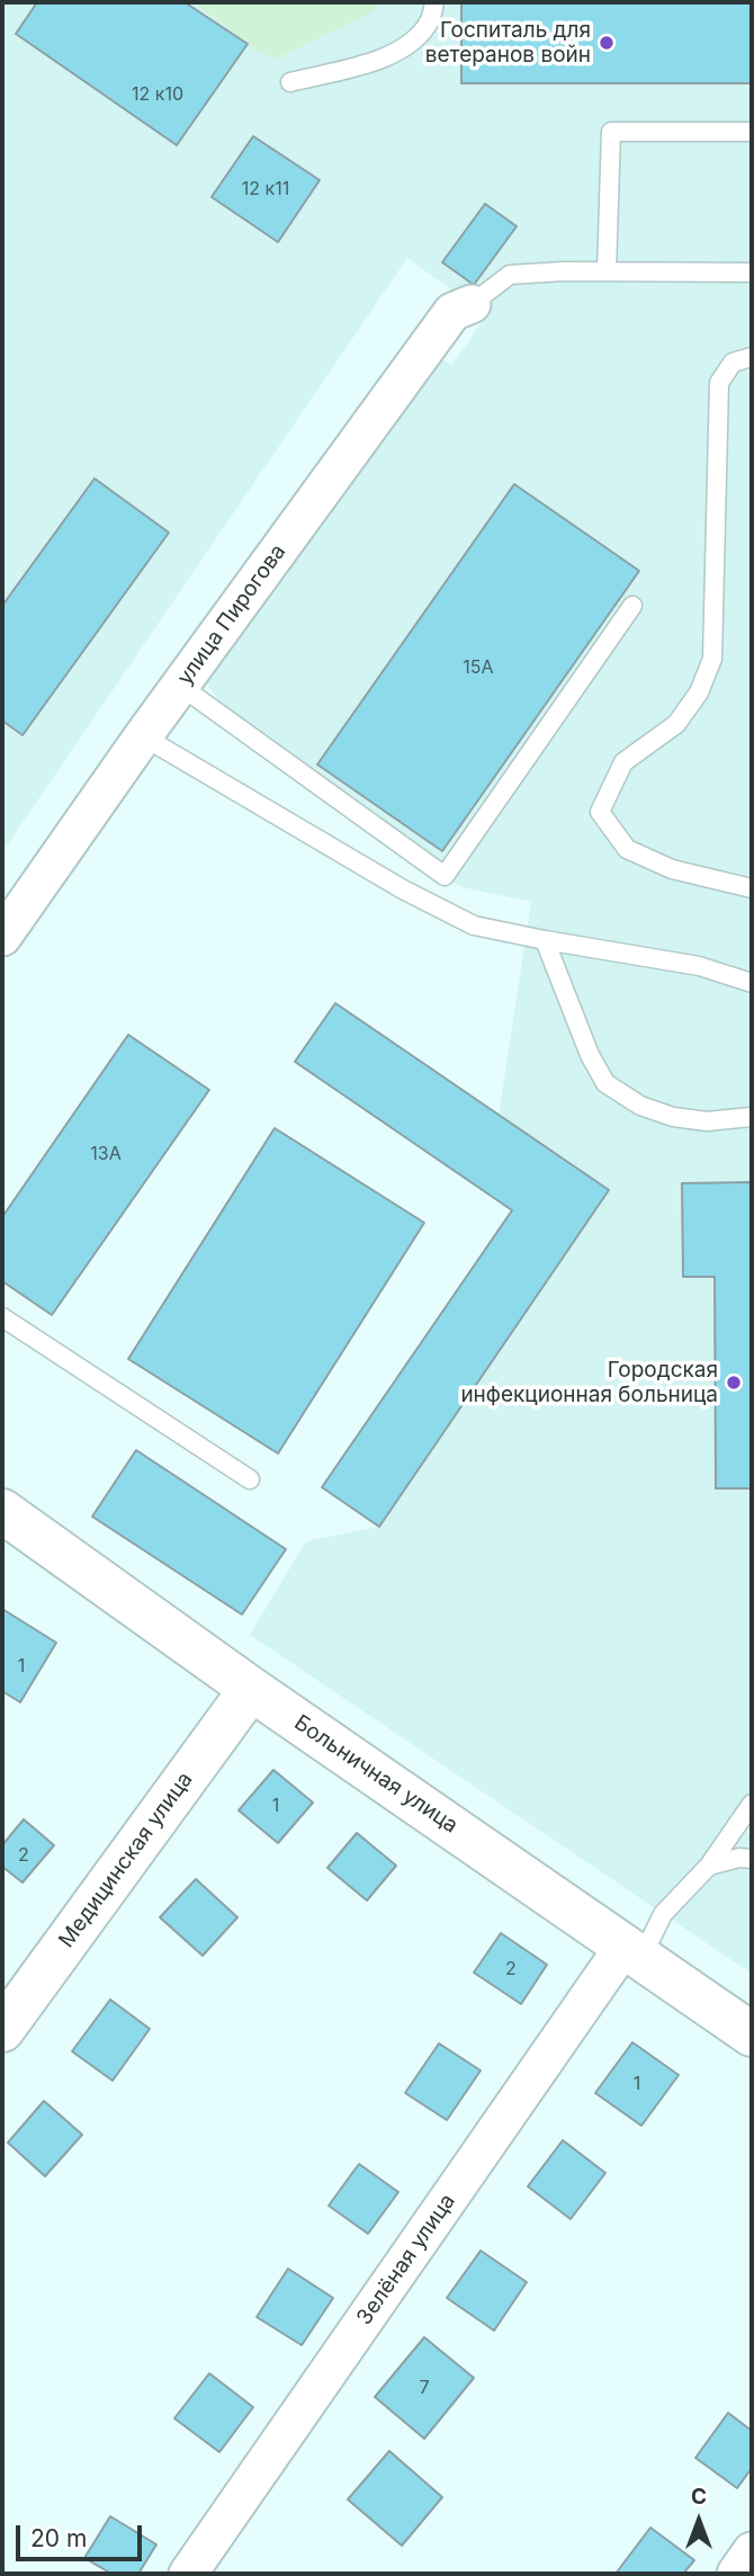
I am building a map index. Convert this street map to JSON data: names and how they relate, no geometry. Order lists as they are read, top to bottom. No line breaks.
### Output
{"streets":{"street":["улица Пирогова","Больничная улица","Медицинская улица","Зелёная улица"]},"crossings":[["Больничная улица","Медицинская улица"],["Больничная улица","Зелёная улица"]],"places":["Госпиталь для ветеранов войн","Городская инфекционная больница"],"house_numbers":["12 к10","12 к11","15А","13А","1","1","2","2","1","7"],"scale_bar":"20 m","north":"top"}
